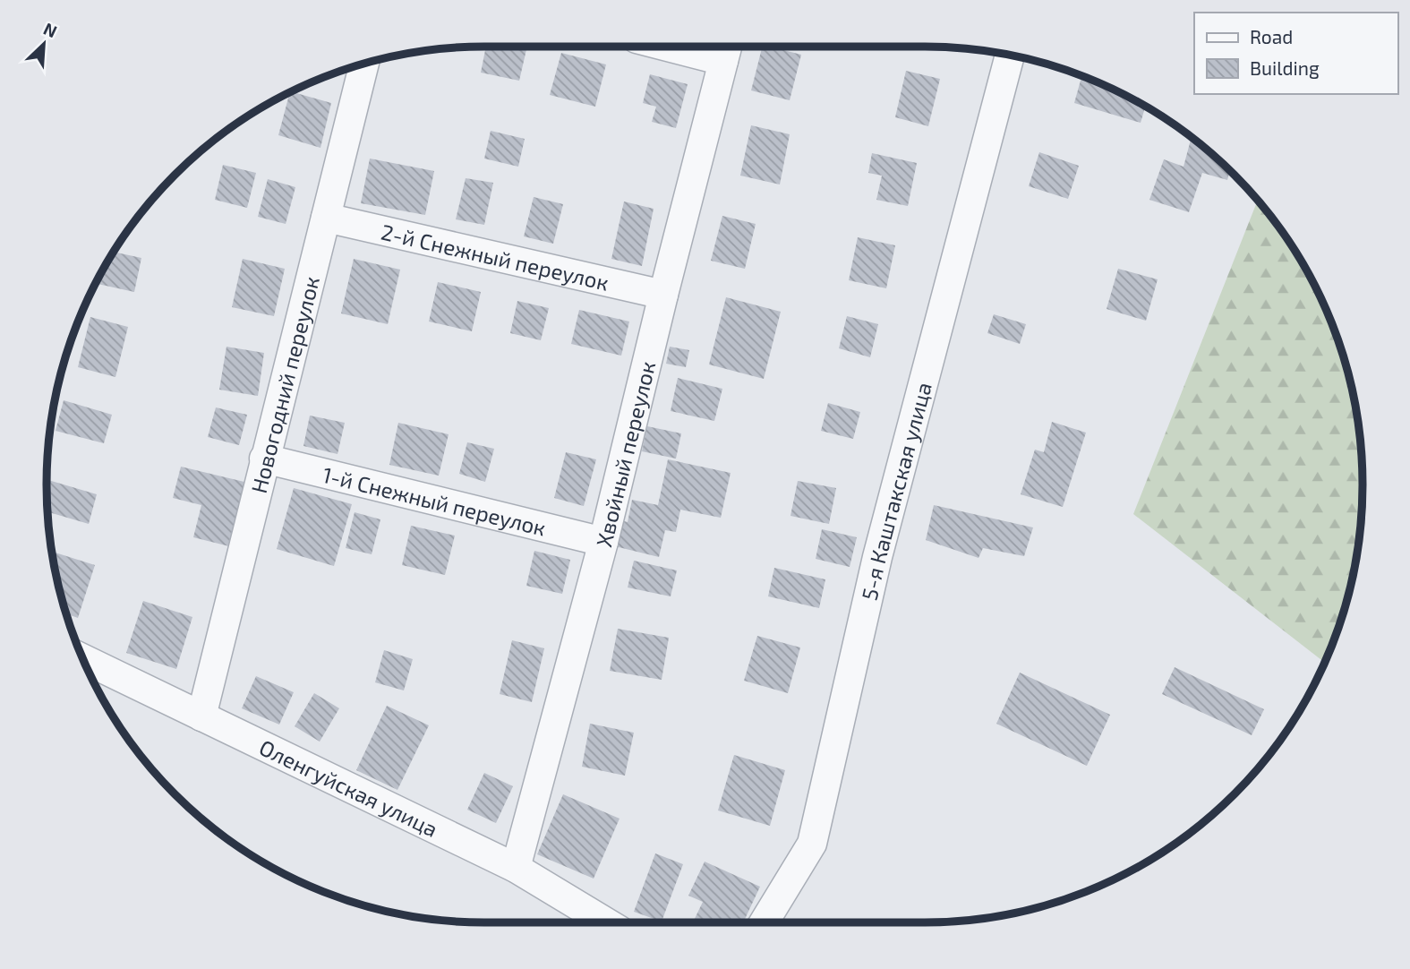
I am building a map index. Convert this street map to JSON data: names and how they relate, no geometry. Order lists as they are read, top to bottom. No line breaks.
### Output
{"streets":{"street":["2-й Снежный переулок","Новогодний переулок","Хвойный переулок","5-я Каштакская улица","1-й Снежный переулок","Оленгуйская улица"]},"crossings":[["2-й Снежный переулок","Новогодний переулок"],["2-й Снежный переулок","Хвойный переулок"],["Новогодний переулок","1-й Снежный переулок"],["Новогодний переулок","Оленгуйская улица"],["Хвойный переулок","1-й Снежный переулок"],["Хвойный переулок","Оленгуйская улица"]],"legend":["Road","Building"],"north":"top right"}
